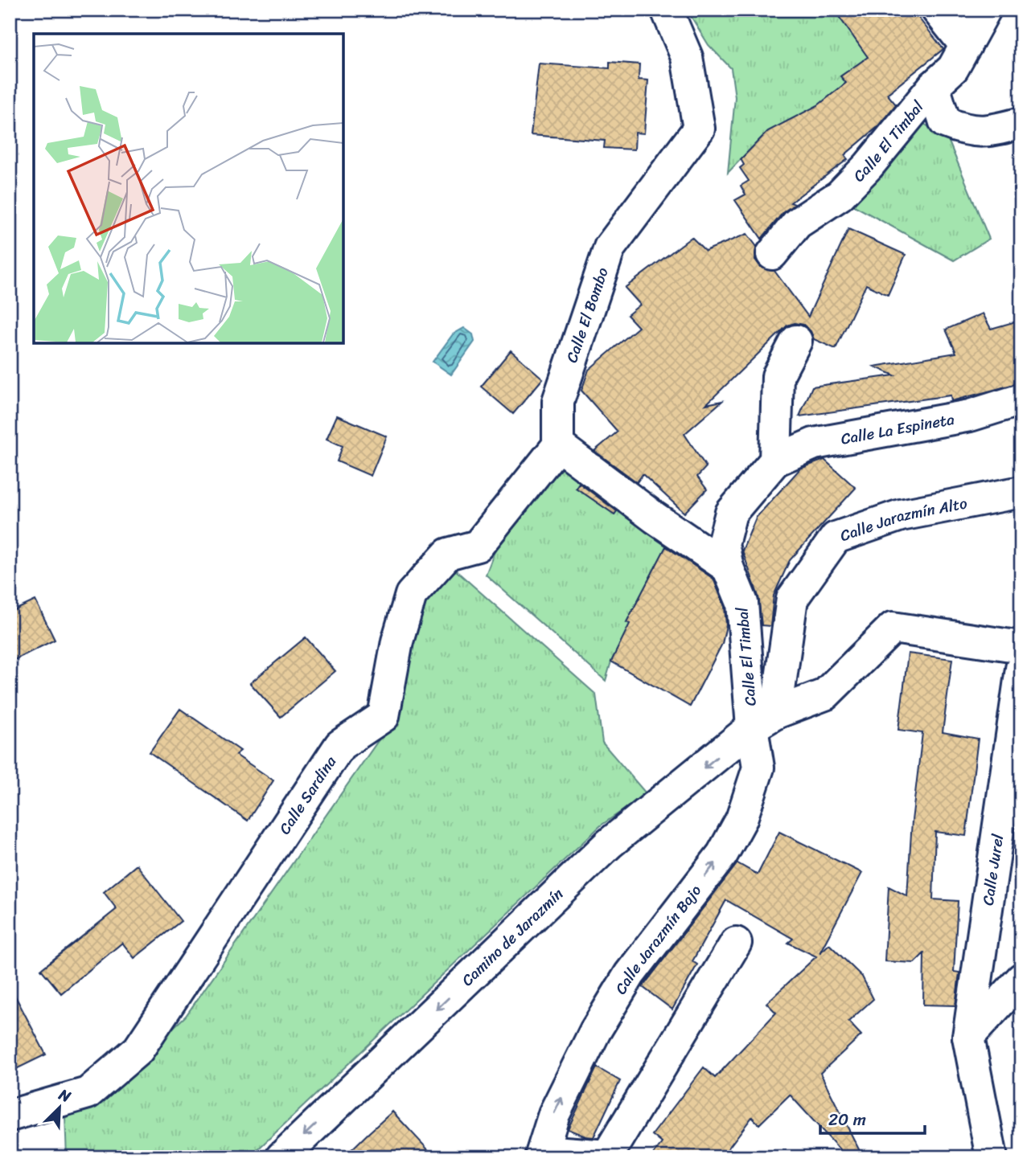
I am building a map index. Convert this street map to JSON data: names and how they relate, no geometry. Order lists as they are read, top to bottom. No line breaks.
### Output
{"streets":{"street":["Calle El Timbal","Calle El Bombo","Calle La Espineta","Calle Jarazmín Alto","Calle Sardina","Calle Jurel","Camino de Jarazmín","Calle Jarazmín Bajo"]},"crossings":[["Calle El Timbal","Calle La Espineta"],["Calle El Timbal","Calle Jarazmín Alto"],["Calle El Timbal","Camino de Jarazmín"],["Calle El Timbal","Calle Jarazmín Bajo"],["Calle El Bombo","Calle Sardina"],["Calle Jarazmín Alto","Camino de Jarazmín"],["Calle Jarazmín Alto","Calle Jarazmín Bajo"],["Camino de Jarazmín","Calle Jarazmín Bajo"]],"one_way":["Camino de Jarazmín","Calle Jarazmín Bajo"],"scale_bar":"20 m","north":"top right"}
